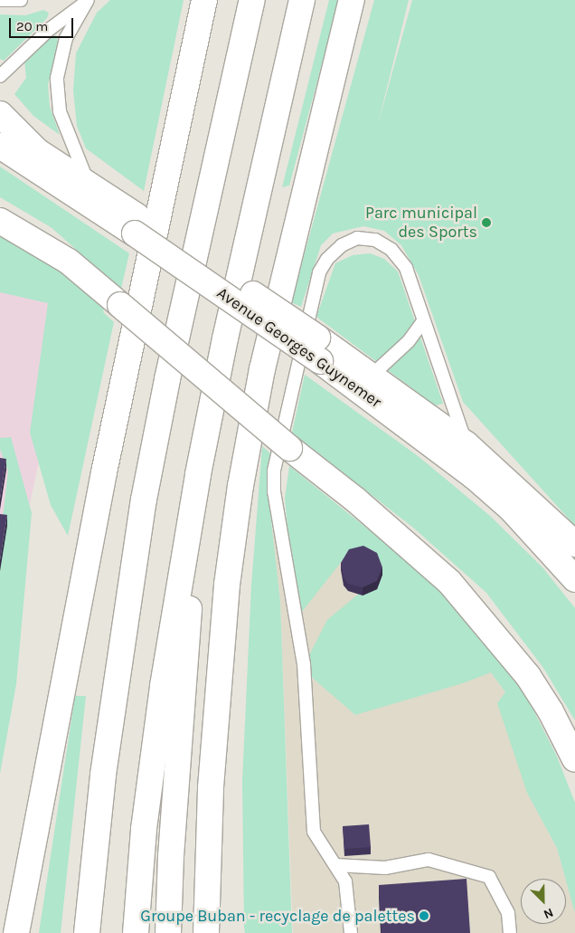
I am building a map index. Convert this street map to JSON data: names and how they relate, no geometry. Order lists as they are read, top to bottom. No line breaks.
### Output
{"streets":{"main road":["Avenue Georges Guynemer"]},"places":["Parc municipal des Sports","Groupe Buban - recyclage de palettes"],"scale_bar":"20 m","north":"bottom right"}
